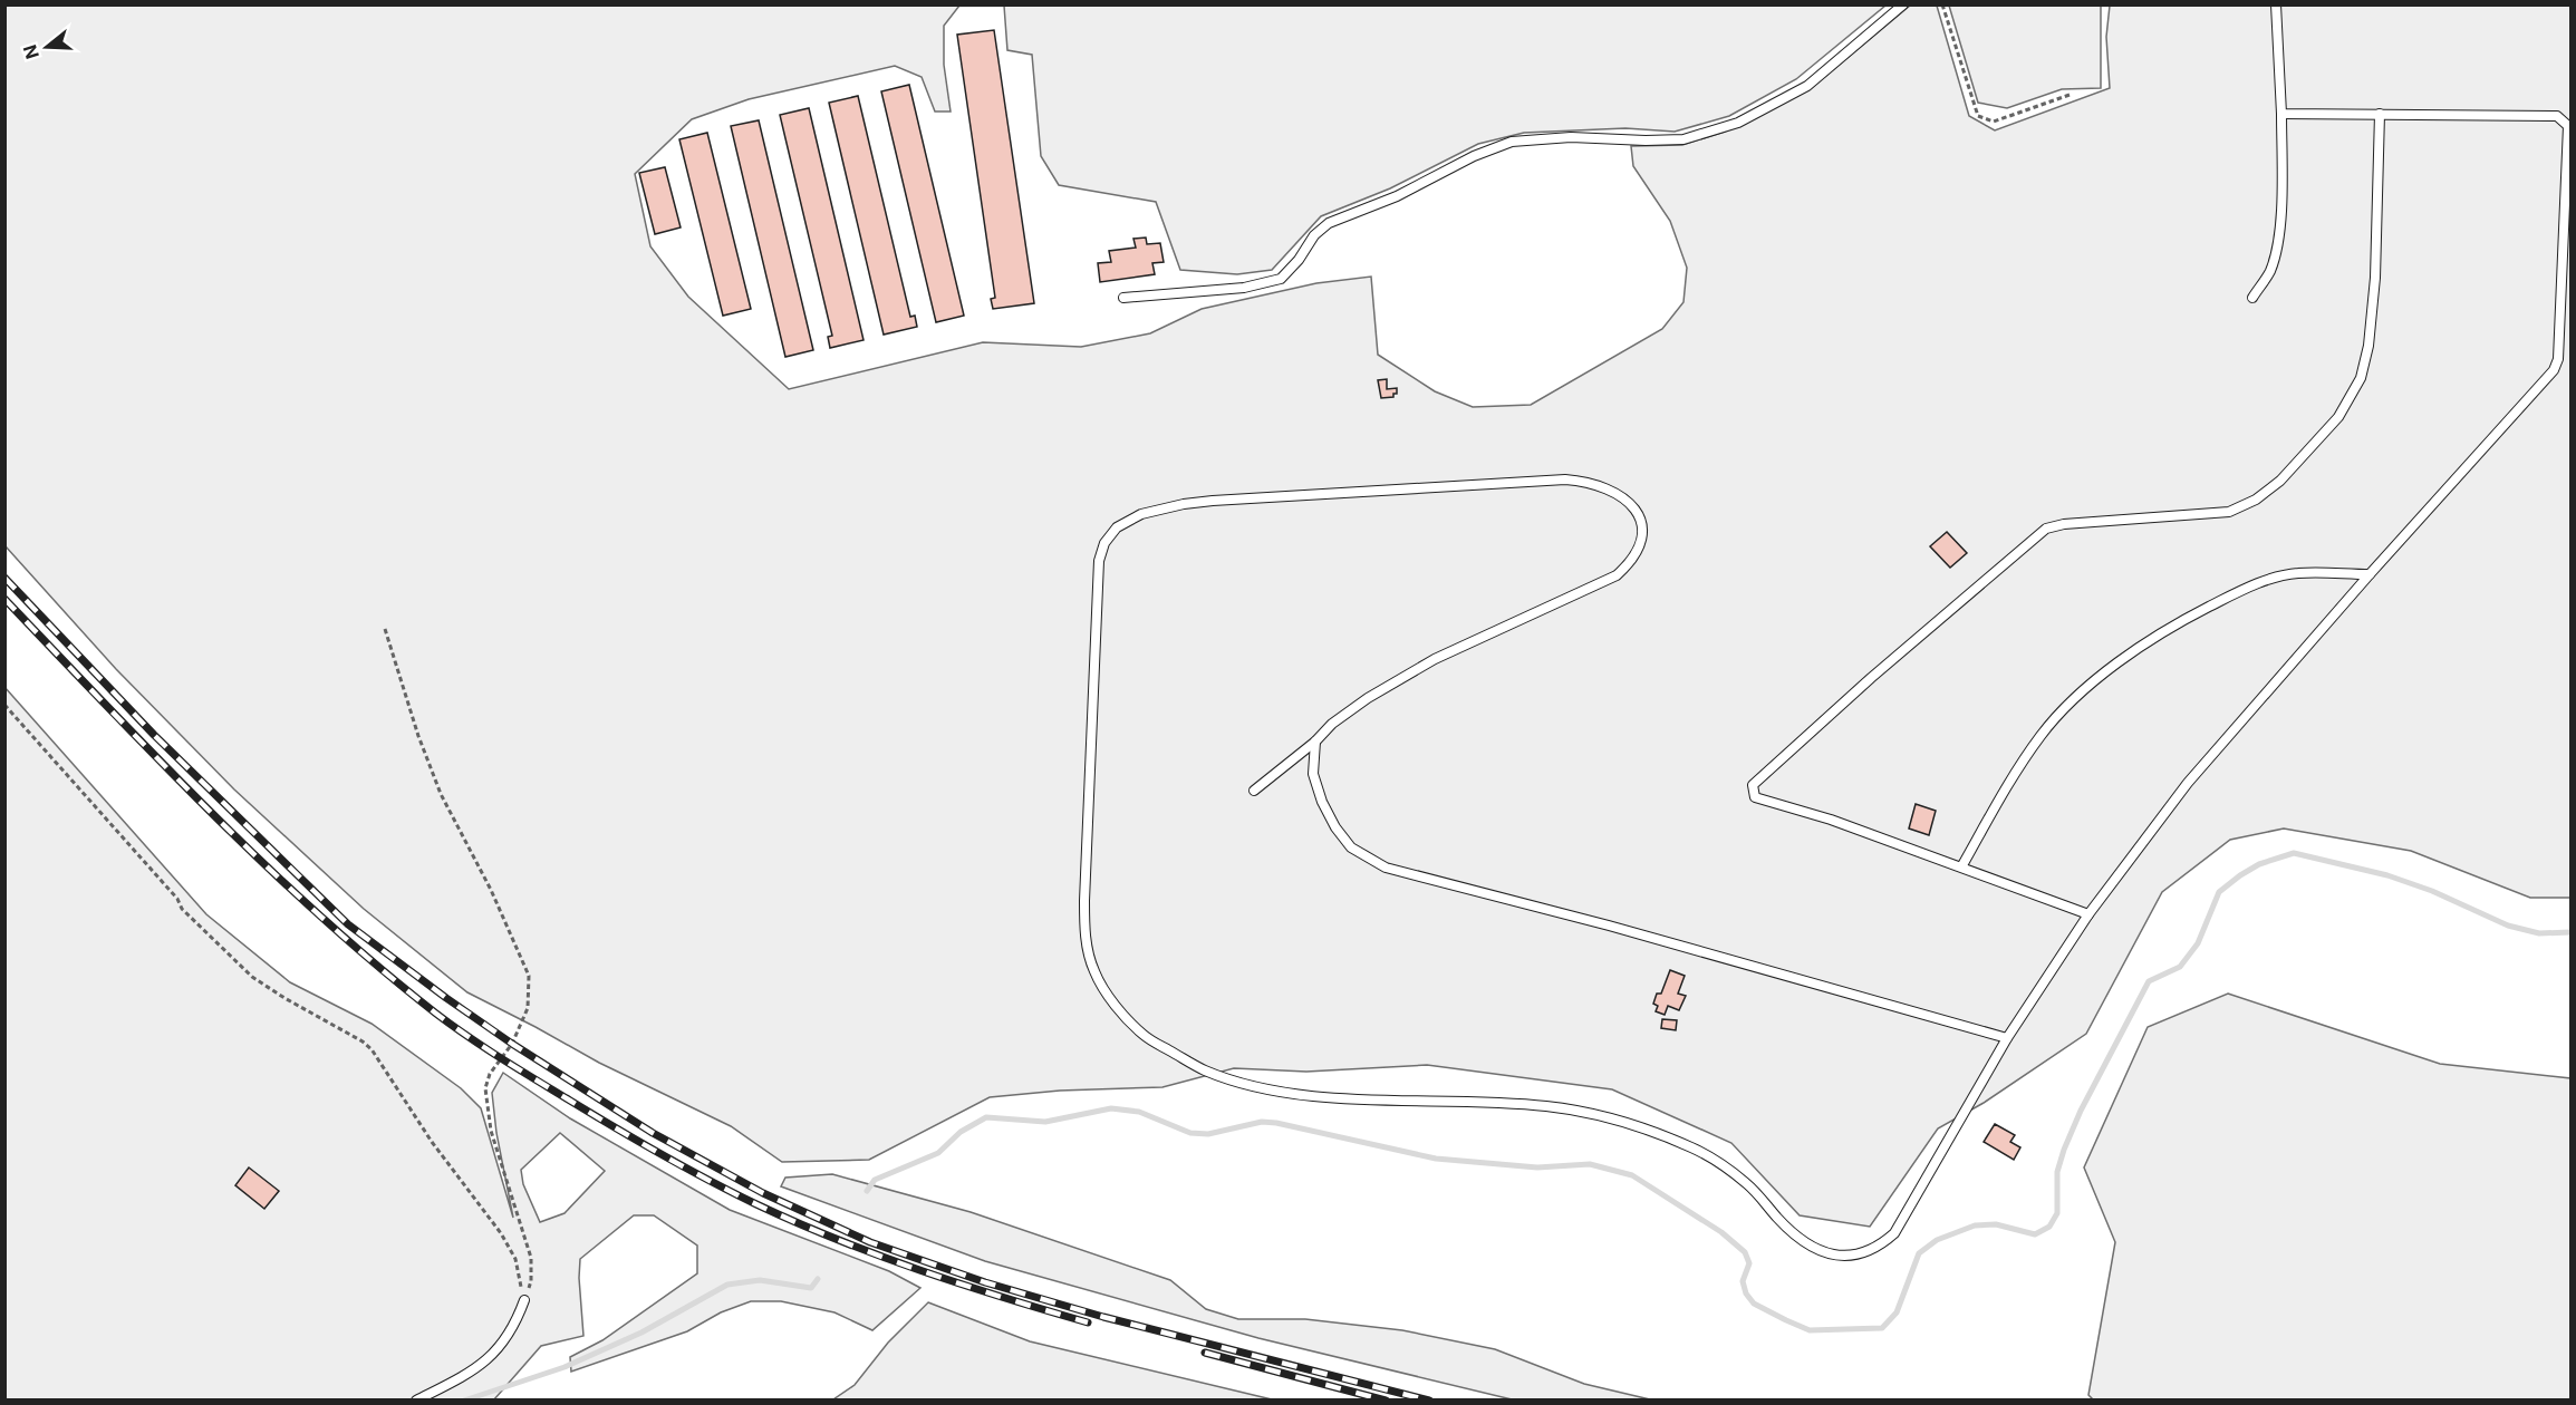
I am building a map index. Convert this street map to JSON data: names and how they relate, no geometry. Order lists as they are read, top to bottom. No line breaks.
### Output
{"north":"left"}
